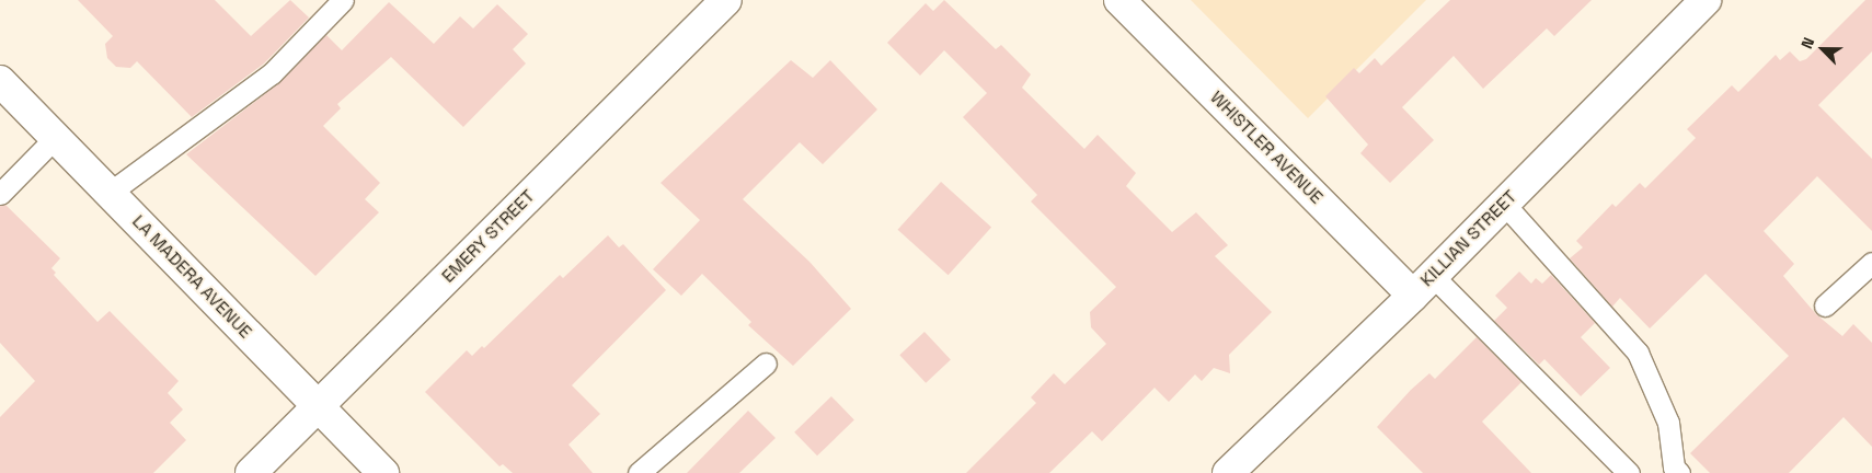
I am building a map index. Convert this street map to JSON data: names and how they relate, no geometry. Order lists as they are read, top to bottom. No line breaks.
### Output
{"streets":{"street":["WHISTLER AVENUE","EMERY STREET","KILLIAN STREET","LA MADERA AVENUE"]},"crossings":[["WHISTLER AVENUE","KILLIAN STREET"],["EMERY STREET","LA MADERA AVENUE"]],"north":"top left"}
